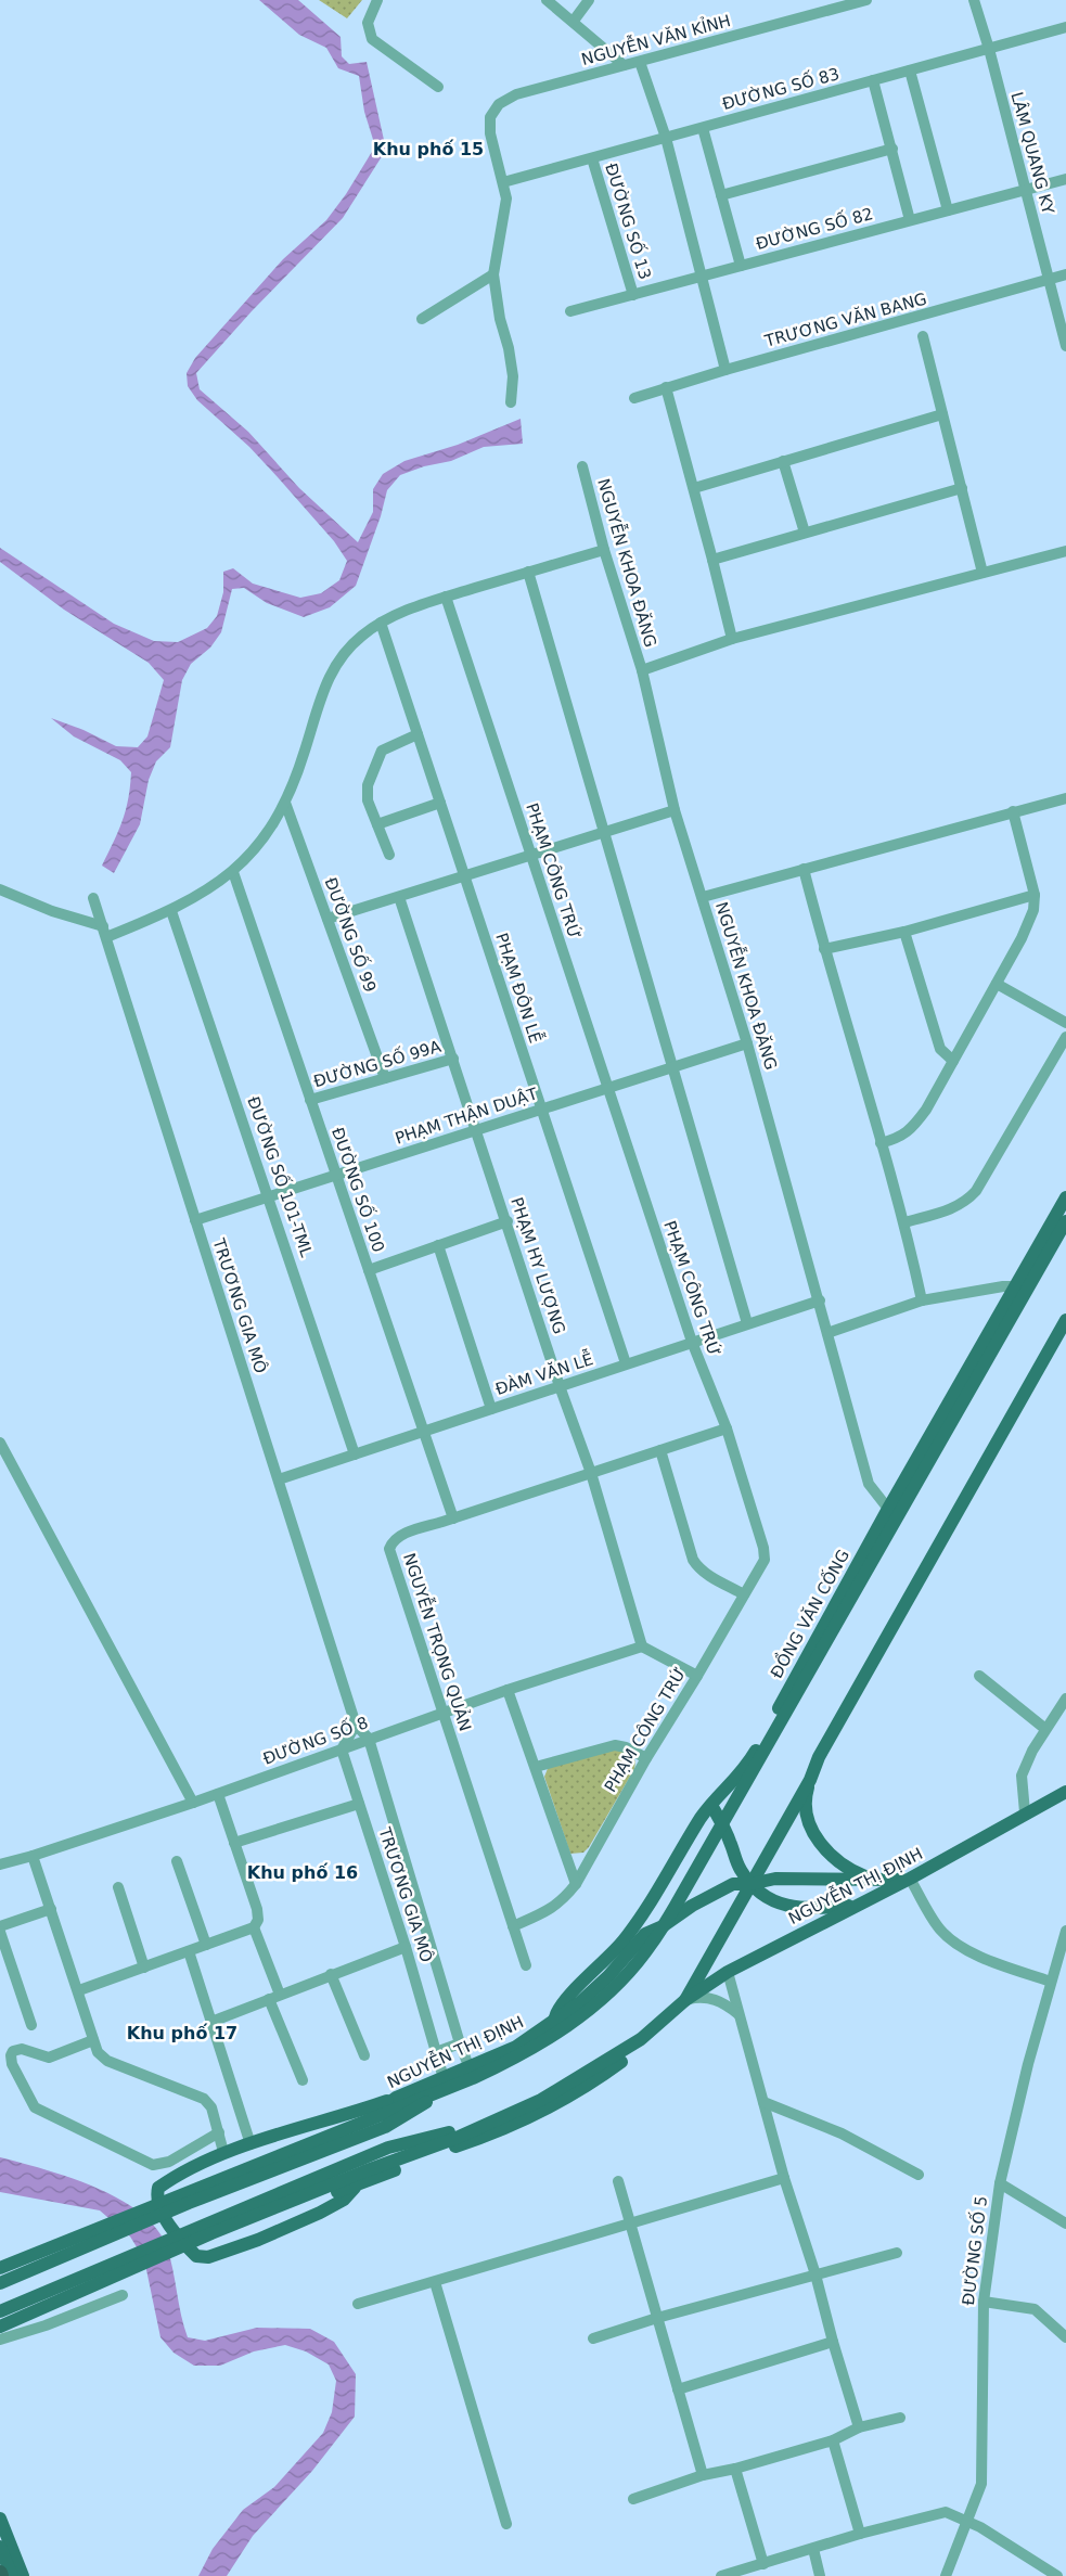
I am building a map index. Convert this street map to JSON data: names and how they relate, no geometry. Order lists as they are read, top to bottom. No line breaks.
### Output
{"streets":{"main road":["ĐỒNG VĂN CỐNG","NGUYỄN THỊ ĐỊNH"],"street":["NGUYỄN VĂN KỈNH","ĐƯỜNG SỐ 83","LÂM QUANG KY","ĐƯỜNG SỐ 13","ĐƯỜNG SỐ 82","TRƯƠNG VĂN BANG","NGUYỄN KHOA ĐĂNG","PHẠM CÔNG TRỨ","ĐƯỜNG SỐ 99","PHẠM ĐÔN LỄ","ĐƯỜNG SỐ 99A","PHẠM THẬN DUẬT","ĐƯỜNG SỐ 101-TML","ĐƯỜNG SỐ 100","PHẠM HY LƯỢNG","TRƯƠNG GIA MÔ","ĐÀM VĂN LỄ","NGUYỄN TRỌNG QUẢN","ĐƯỜNG SỐ 8","ĐƯỜNG SỐ 5"]},"crossings":[["NGUYỄN VĂN KỈNH","ĐƯỜNG SỐ 83"],["ĐƯỜNG SỐ 83","LÂM QUANG KY"],["ĐƯỜNG SỐ 83","ĐƯỜNG SỐ 13"],["LÂM QUANG KY","ĐƯỜNG SỐ 82"],["LÂM QUANG KY","TRƯƠNG VĂN BANG"],["ĐƯỜNG SỐ 13","ĐƯỜNG SỐ 82"],["NGUYỄN KHOA ĐĂNG","PHẠM THẬN DUẬT"],["NGUYỄN KHOA ĐĂNG","ĐÀM VĂN LỄ"],["NGUYỄN KHOA ĐĂNG","ĐỒNG VĂN CỐNG"],["PHẠM CÔNG TRỨ","PHẠM THẬN DUẬT"],["PHẠM CÔNG TRỨ","ĐÀM VĂN LỄ"],["PHẠM CÔNG TRỨ","NGUYỄN TRỌNG QUẢN"],["ĐƯỜNG SỐ 99","ĐƯỜNG SỐ 99A"],["PHẠM ĐÔN LỄ","PHẠM THẬN DUẬT"],["PHẠM ĐÔN LỄ","ĐÀM VĂN LỄ"],["ĐƯỜNG SỐ 99A","ĐƯỜNG SỐ 100"],["ĐƯỜNG SỐ 99A","PHẠM HY LƯỢNG"],["PHẠM THẬN DUẬT","ĐƯỜNG SỐ 101-TML"],["PHẠM THẬN DUẬT","ĐƯỜNG SỐ 100"],["PHẠM THẬN DUẬT","PHẠM HY LƯỢNG"],["PHẠM THẬN DUẬT","TRƯƠNG GIA MÔ"],["ĐƯỜNG SỐ 101-TML","ĐÀM VĂN LỄ"],["ĐƯỜNG SỐ 100","ĐÀM VĂN LỄ"],["ĐƯỜNG SỐ 100","NGUYỄN TRỌNG QUẢN"],["PHẠM HY LƯỢNG","ĐÀM VĂN LỄ"],["PHẠM HY LƯỢNG","NGUYỄN TRỌNG QUẢN"],["PHẠM HY LƯỢNG","ĐƯỜNG SỐ 8"],["TRƯƠNG GIA MÔ","ĐÀM VĂN LỄ"],["TRƯƠNG GIA MÔ","ĐƯỜNG SỐ 8"],["TRƯƠNG GIA MÔ","NGUYỄN THỊ ĐỊNH"],["ĐỒNG VĂN CỐNG","NGUYỄN THỊ ĐỊNH"],["NGUYỄN TRỌNG QUẢN","ĐƯỜNG SỐ 8"]],"districts":["Khu phố 15","Khu phố 16","Khu phố 17"]}
